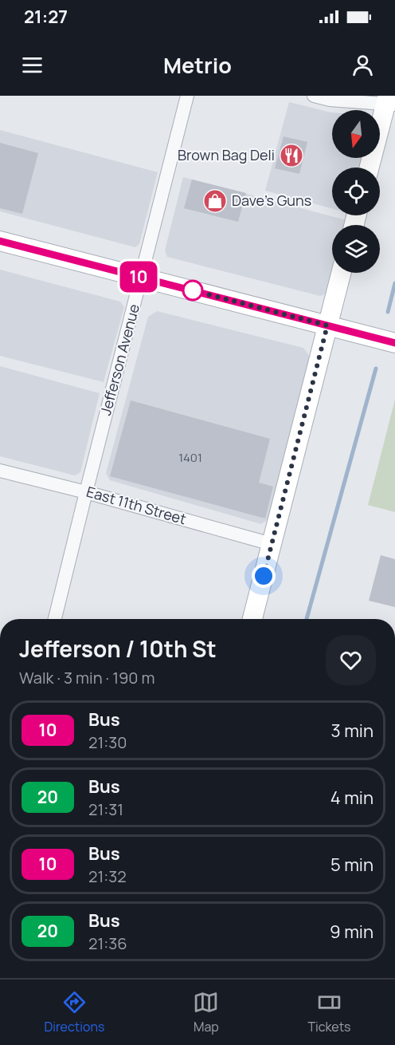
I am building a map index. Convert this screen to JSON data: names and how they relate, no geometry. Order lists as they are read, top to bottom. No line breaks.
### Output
{"streets":{"street":["Jefferson Avenue","East 11th Street"]},"crossings":[["Jefferson Avenue","East 11th Street"]],"places":{"restaurant":["Brown Bag Deli"],"shop":["Dave's Guns"]},"lines":["bus line 10"],"house_numbers":["1401"],"north":"bottom","page":{"status":"21:27","header":"Metrio","on_map":"10","heading":["Jefferson / 10th St","Walk · 3 min · 190 m"],"list":[{"mark":"10","name":"Bus","note":"21:30","value":"3 min"},{"mark":"20","name":"Bus","note":"21:31","value":"4 min"},{"mark":"10","name":"Bus","note":"21:32","value":"5 min"},{"mark":"20","name":"Bus","note":"21:36","value":"9 min"}],"tabs":["Directions","Map","Tickets"]}}
